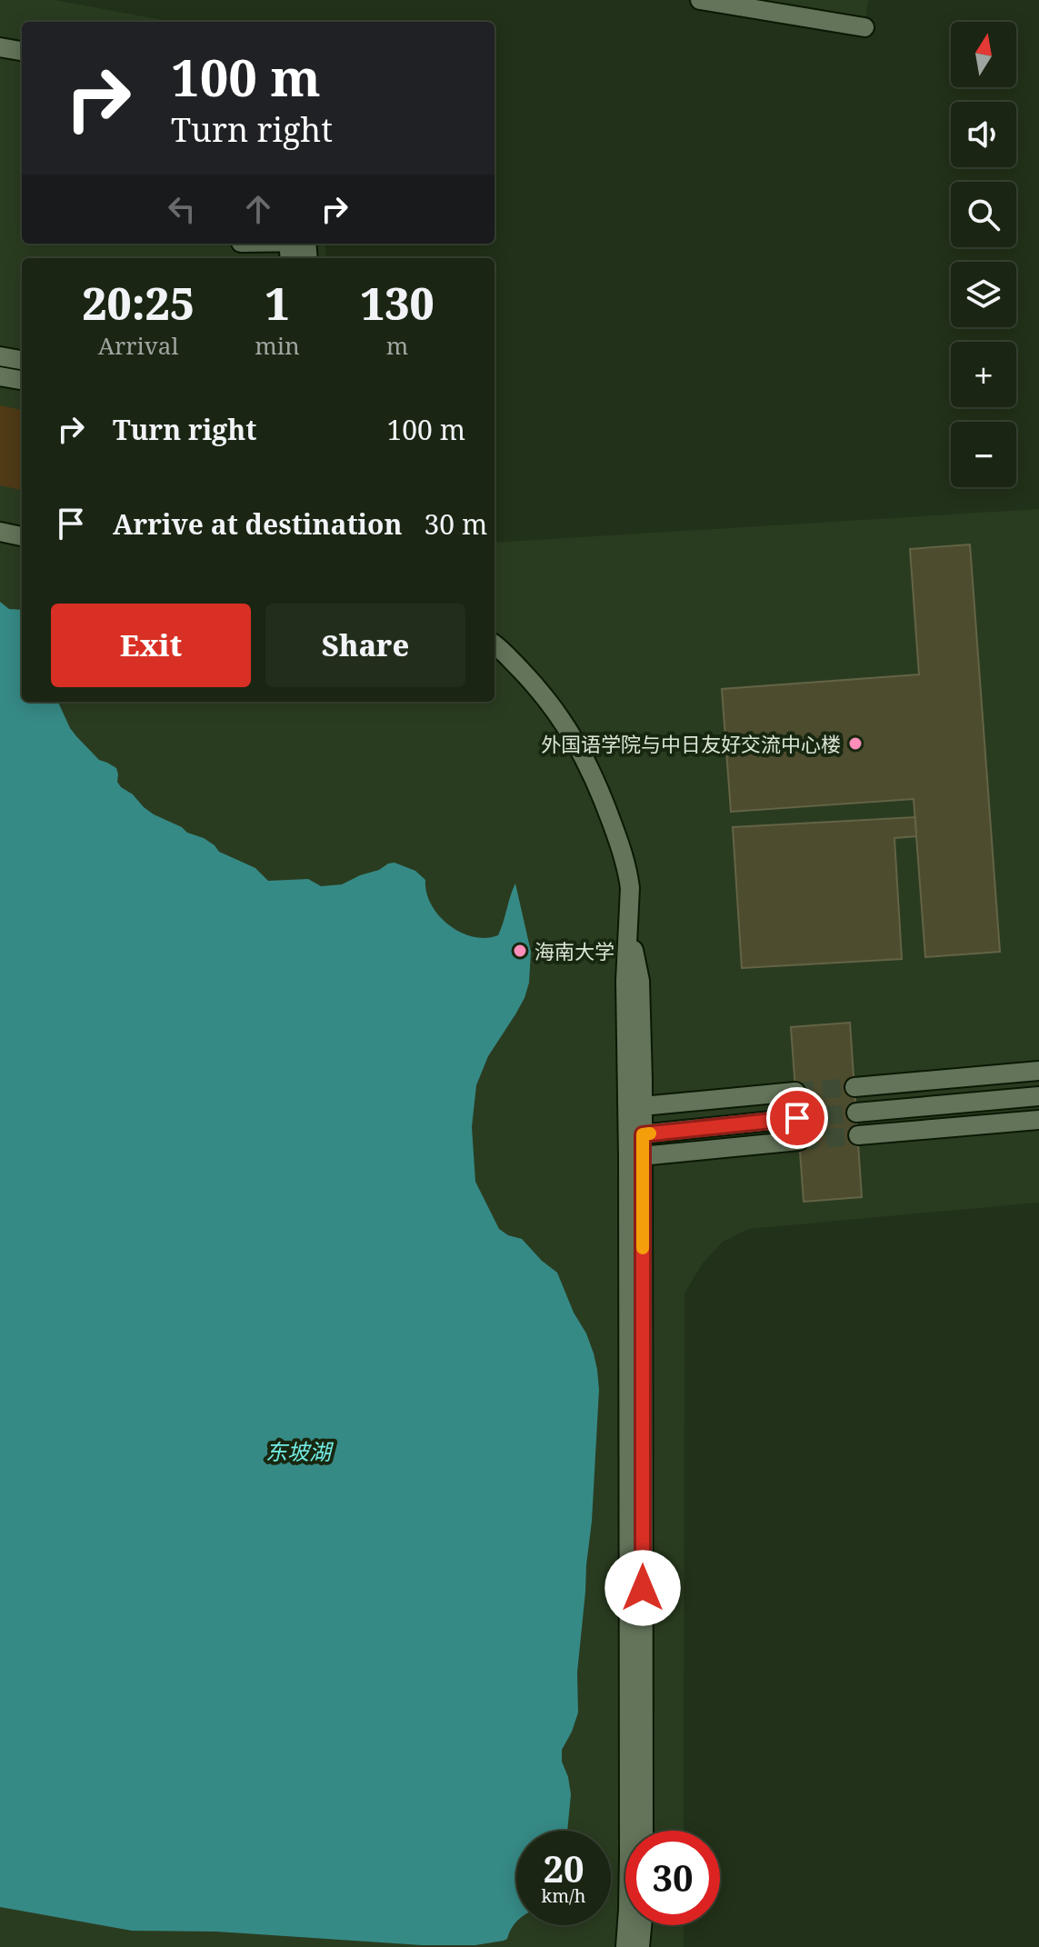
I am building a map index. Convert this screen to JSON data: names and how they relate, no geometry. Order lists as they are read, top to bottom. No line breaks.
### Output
{"water":["东坡湖"],"places":["外国语学院与中日友好交流中心楼","海南大学"],"north":"top","page":{"map_buttons":["+","−"],"turn":["100 m","Turn right"],"eta":["20:25","Arrival","1","min","130","m"],"list":[{"name":"Turn right","value":"100 m"},{"name":"Arrive at destination","value":"30 m"}],"buttons":["Exit","Share"],"speed":"20 km/h","limit":"30"}}
